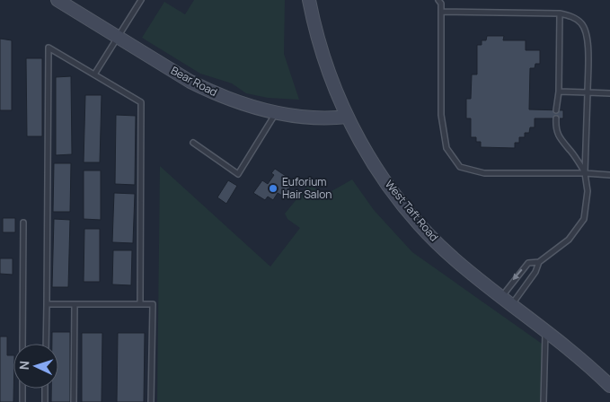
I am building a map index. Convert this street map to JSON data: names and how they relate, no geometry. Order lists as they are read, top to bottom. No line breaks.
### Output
{"streets":{"main road":["Bear Road","West Taft Road"]},"crossings":[["Bear Road","West Taft Road"]],"places":["Euforium Hair Salon"],"north":"left"}
